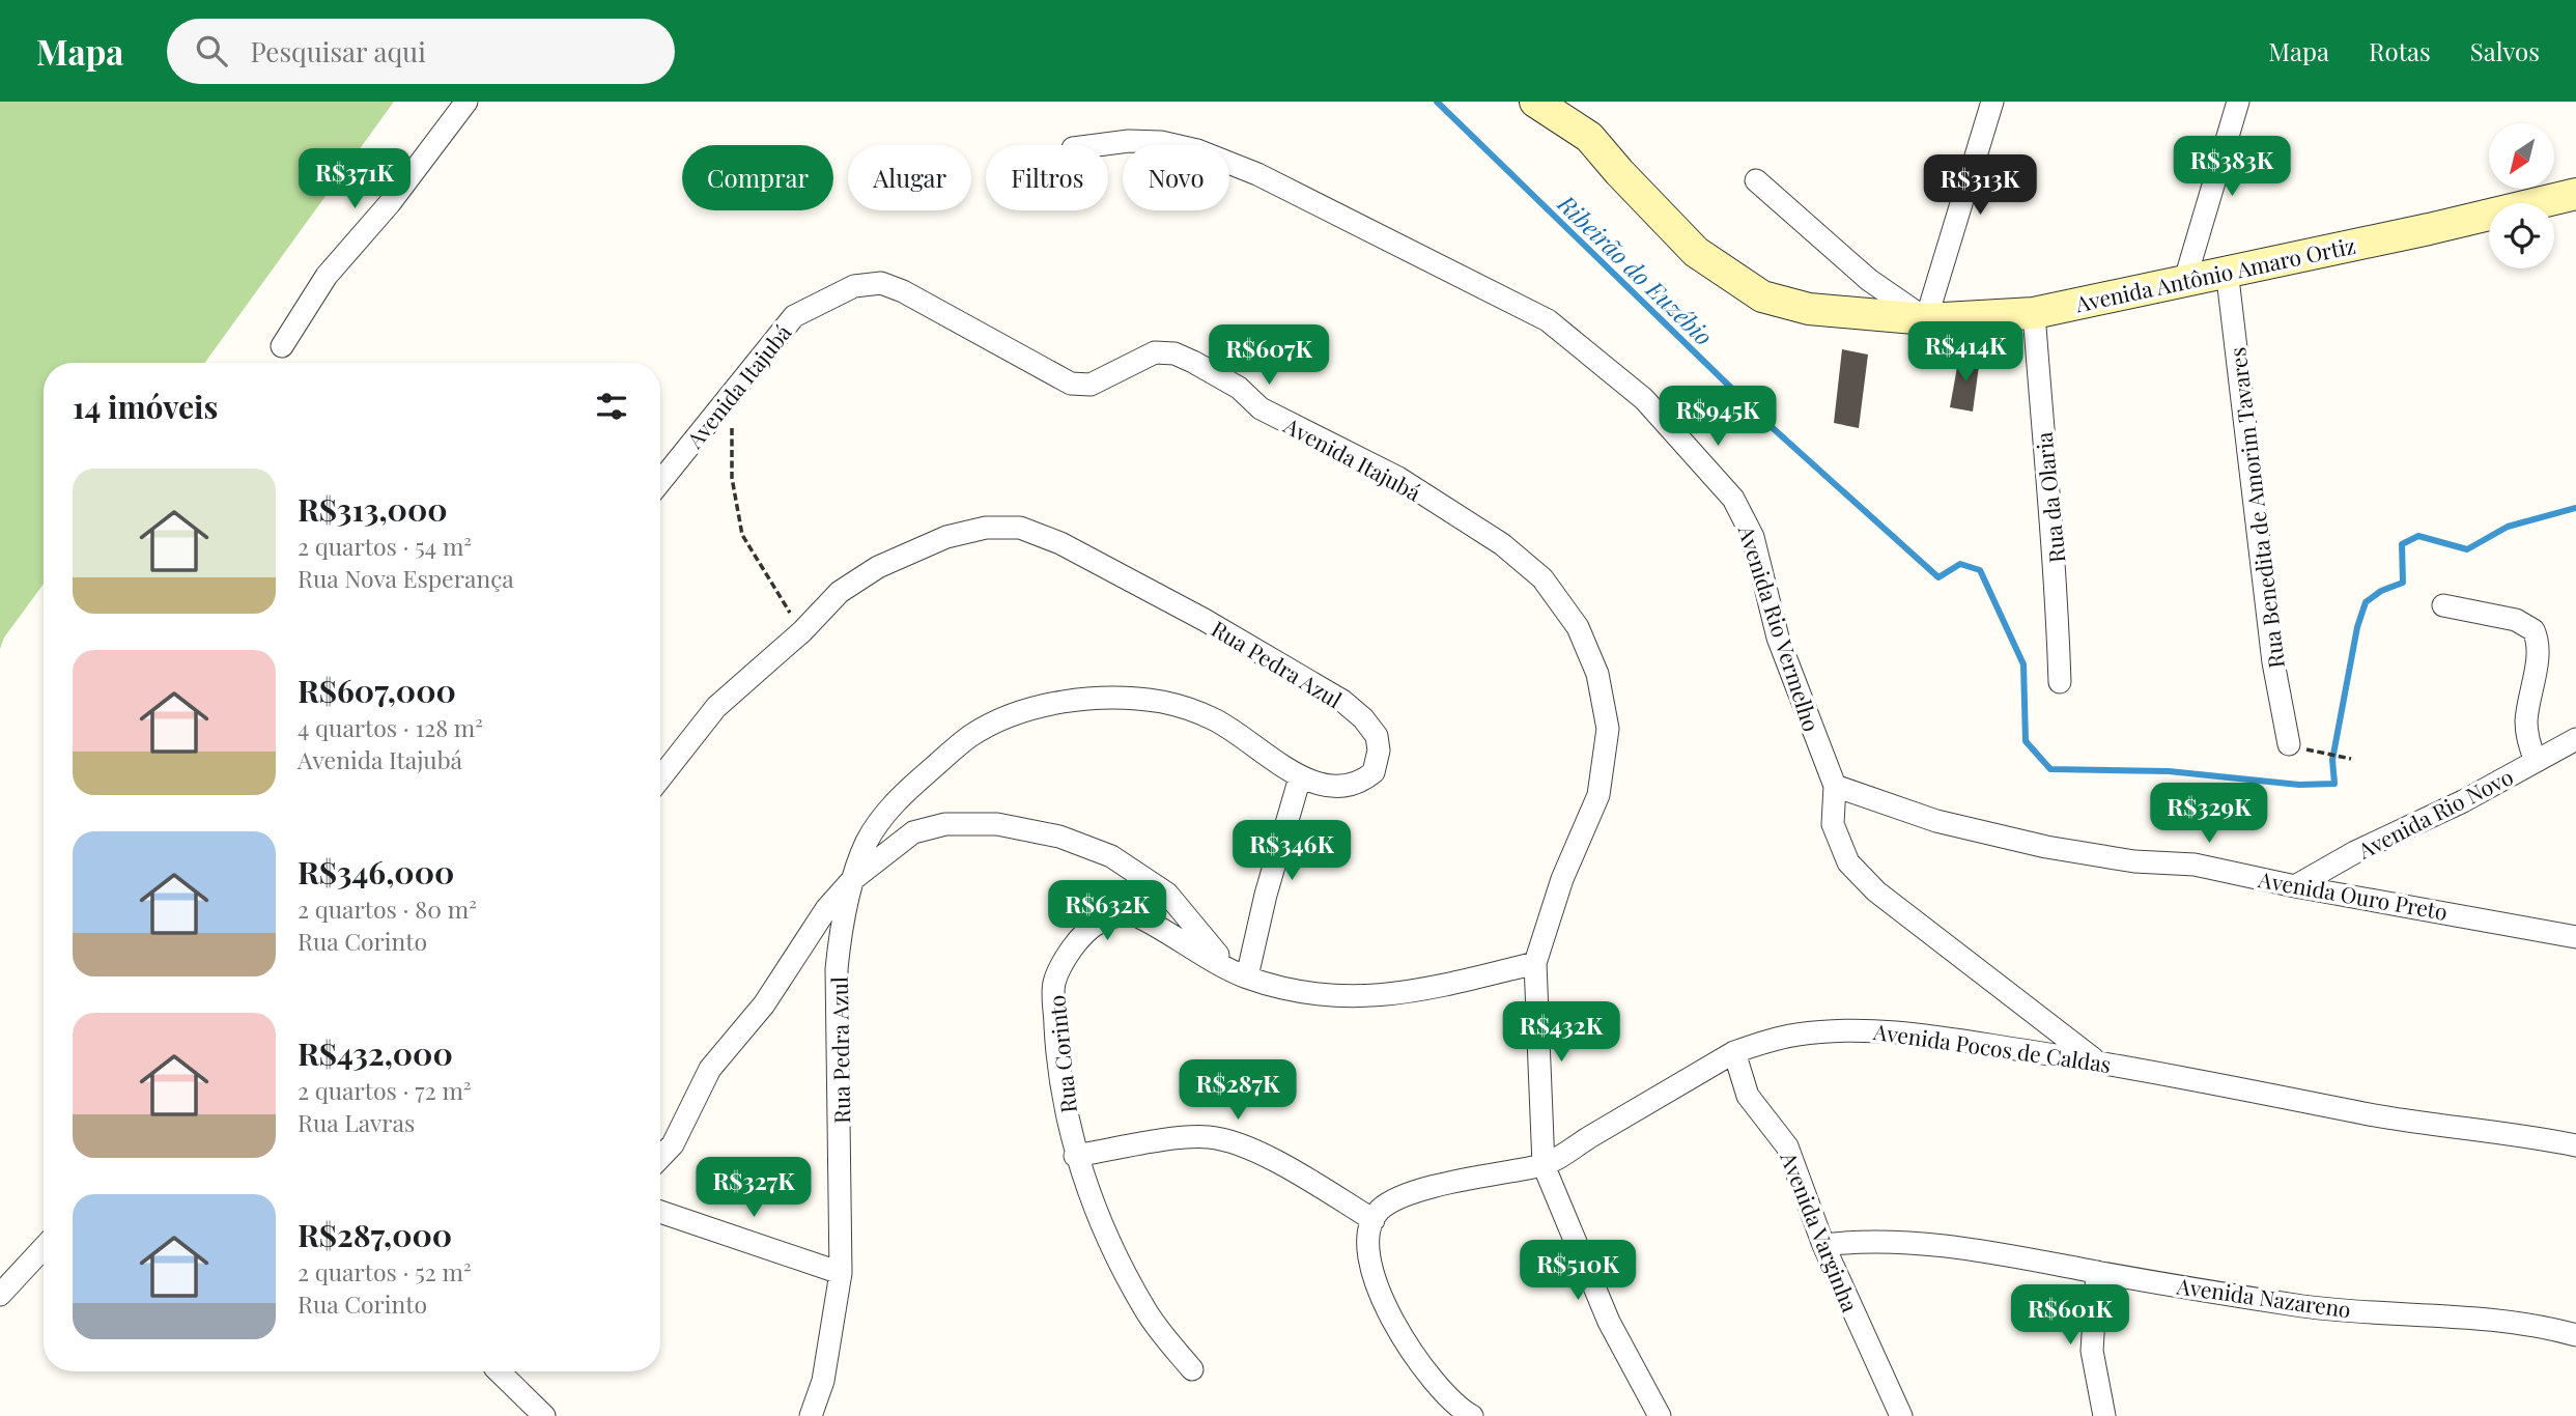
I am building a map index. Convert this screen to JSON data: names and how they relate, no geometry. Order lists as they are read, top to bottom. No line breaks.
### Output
{"streets":{"street":["Avenida Antônio Amaro Ortiz","Avenida Itajubá","Rua da Olaria","Rua Benedita de Amorim Tavares","Avenida Rio Vermelho","Rua Pedra Azul","Avenida Rio Novo","Avenida Ouro Preto","Avenida Pocos de Caldas","Rua Corinto","Avenida Varginha","Avenida Nazareno"]},"crossings":[["Avenida Antônio Amaro Ortiz","Rua da Olaria"],["Avenida Antônio Amaro Ortiz","Rua Benedita de Amorim Tavares"],["Avenida Itajubá","Rua Corinto"],["Avenida Rio Vermelho","Avenida Ouro Preto"],["Avenida Rio Vermelho","Avenida Pocos de Caldas"],["Avenida Rio Novo","Avenida Ouro Preto"],["Avenida Pocos de Caldas","Avenida Varginha"],["Avenida Varginha","Avenida Nazareno"]],"water":["Ribeirão do Euzébio"],"north":"bottom left","page":{"header":"Mapa","search":"Pesquisar aqui","nav":["Mapa","Rotas","Salvos"],"price":["R$383K","R$371K","R$313K","R$414K","R$607K","R$945K","R$329K","R$346K","R$632K","R$432K","R$287K","R$327K","R$510K","R$601K"],"chip":["Comprar","Alugar","Filtros","Novo"],"heading":"14 imóveis","list":[{"name":"R$313,000","note":"2 quartos · 54 m² · Rua Nova Esperança"},{"name":"R$607,000","note":"4 quartos · 128 m² · Avenida Itajubá"},{"name":"R$346,000","note":"2 quartos · 80 m² · Rua Corinto"},{"name":"R$432,000","note":"2 quartos · 72 m² · Rua Lavras"},{"name":"R$287,000","note":"2 quartos · 52 m² · Rua Corinto"}]}}
